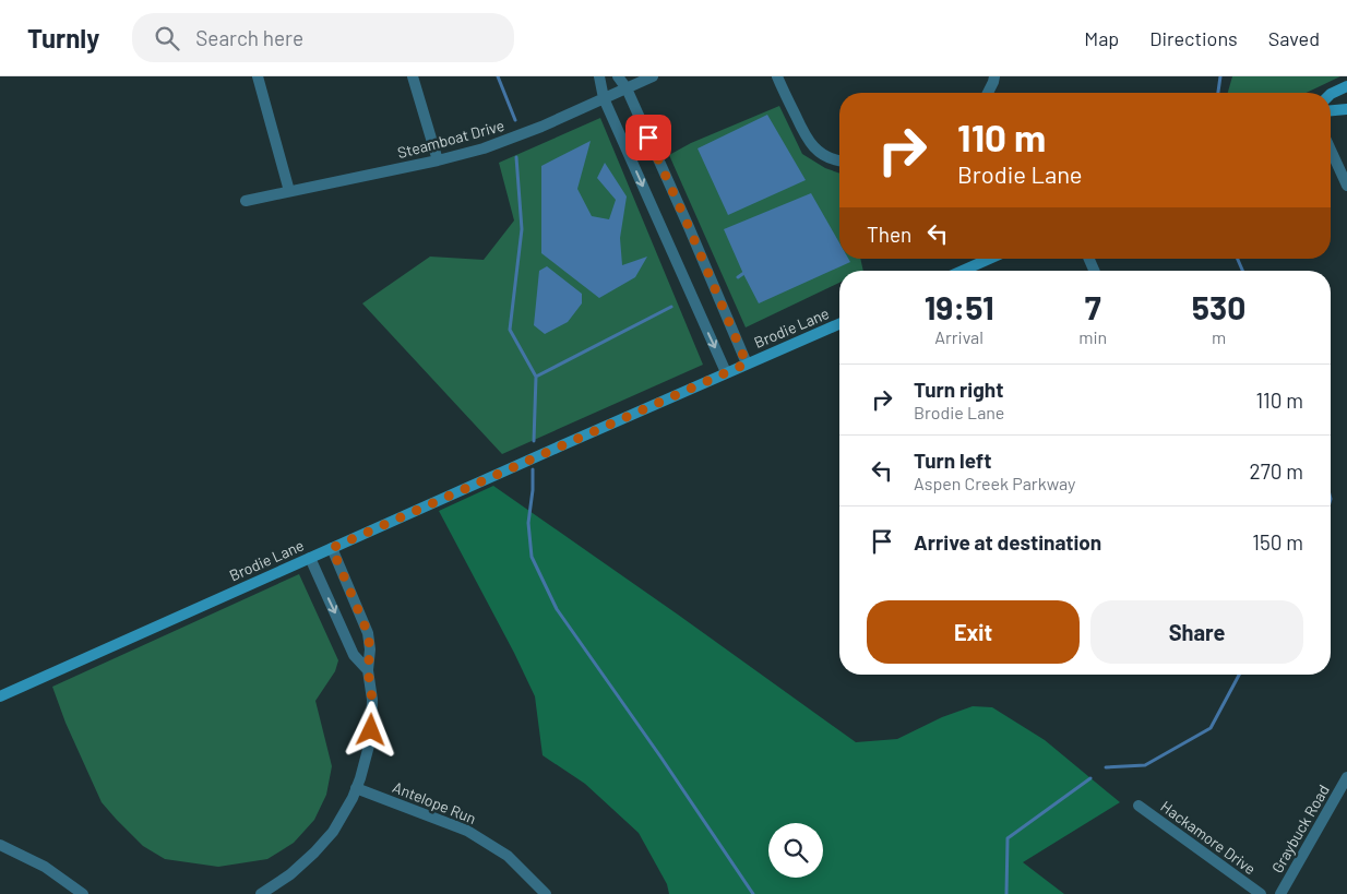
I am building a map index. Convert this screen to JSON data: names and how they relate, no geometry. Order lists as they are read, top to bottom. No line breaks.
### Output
{"streets":{"main road":["Brodie Lane"],"street":["Steamboat Drive","Antelope Run","Graybuck Road","Hackamore Drive"]},"page":{"header":"Turnly","search":"Search here","nav":["Map","Directions","Saved"],"turn":["110 m","Brodie Lane"],"then":"Then","eta":["19:51","Arrival","7","min","530","m"],"list":[{"name":"Turn right","note":"Brodie Lane","value":"110 m"},{"name":"Turn left","note":"Aspen Creek Parkway","value":"270 m"},{"name":"Arrive at destination","value":"150 m"}],"buttons":["Exit","Share"]}}
